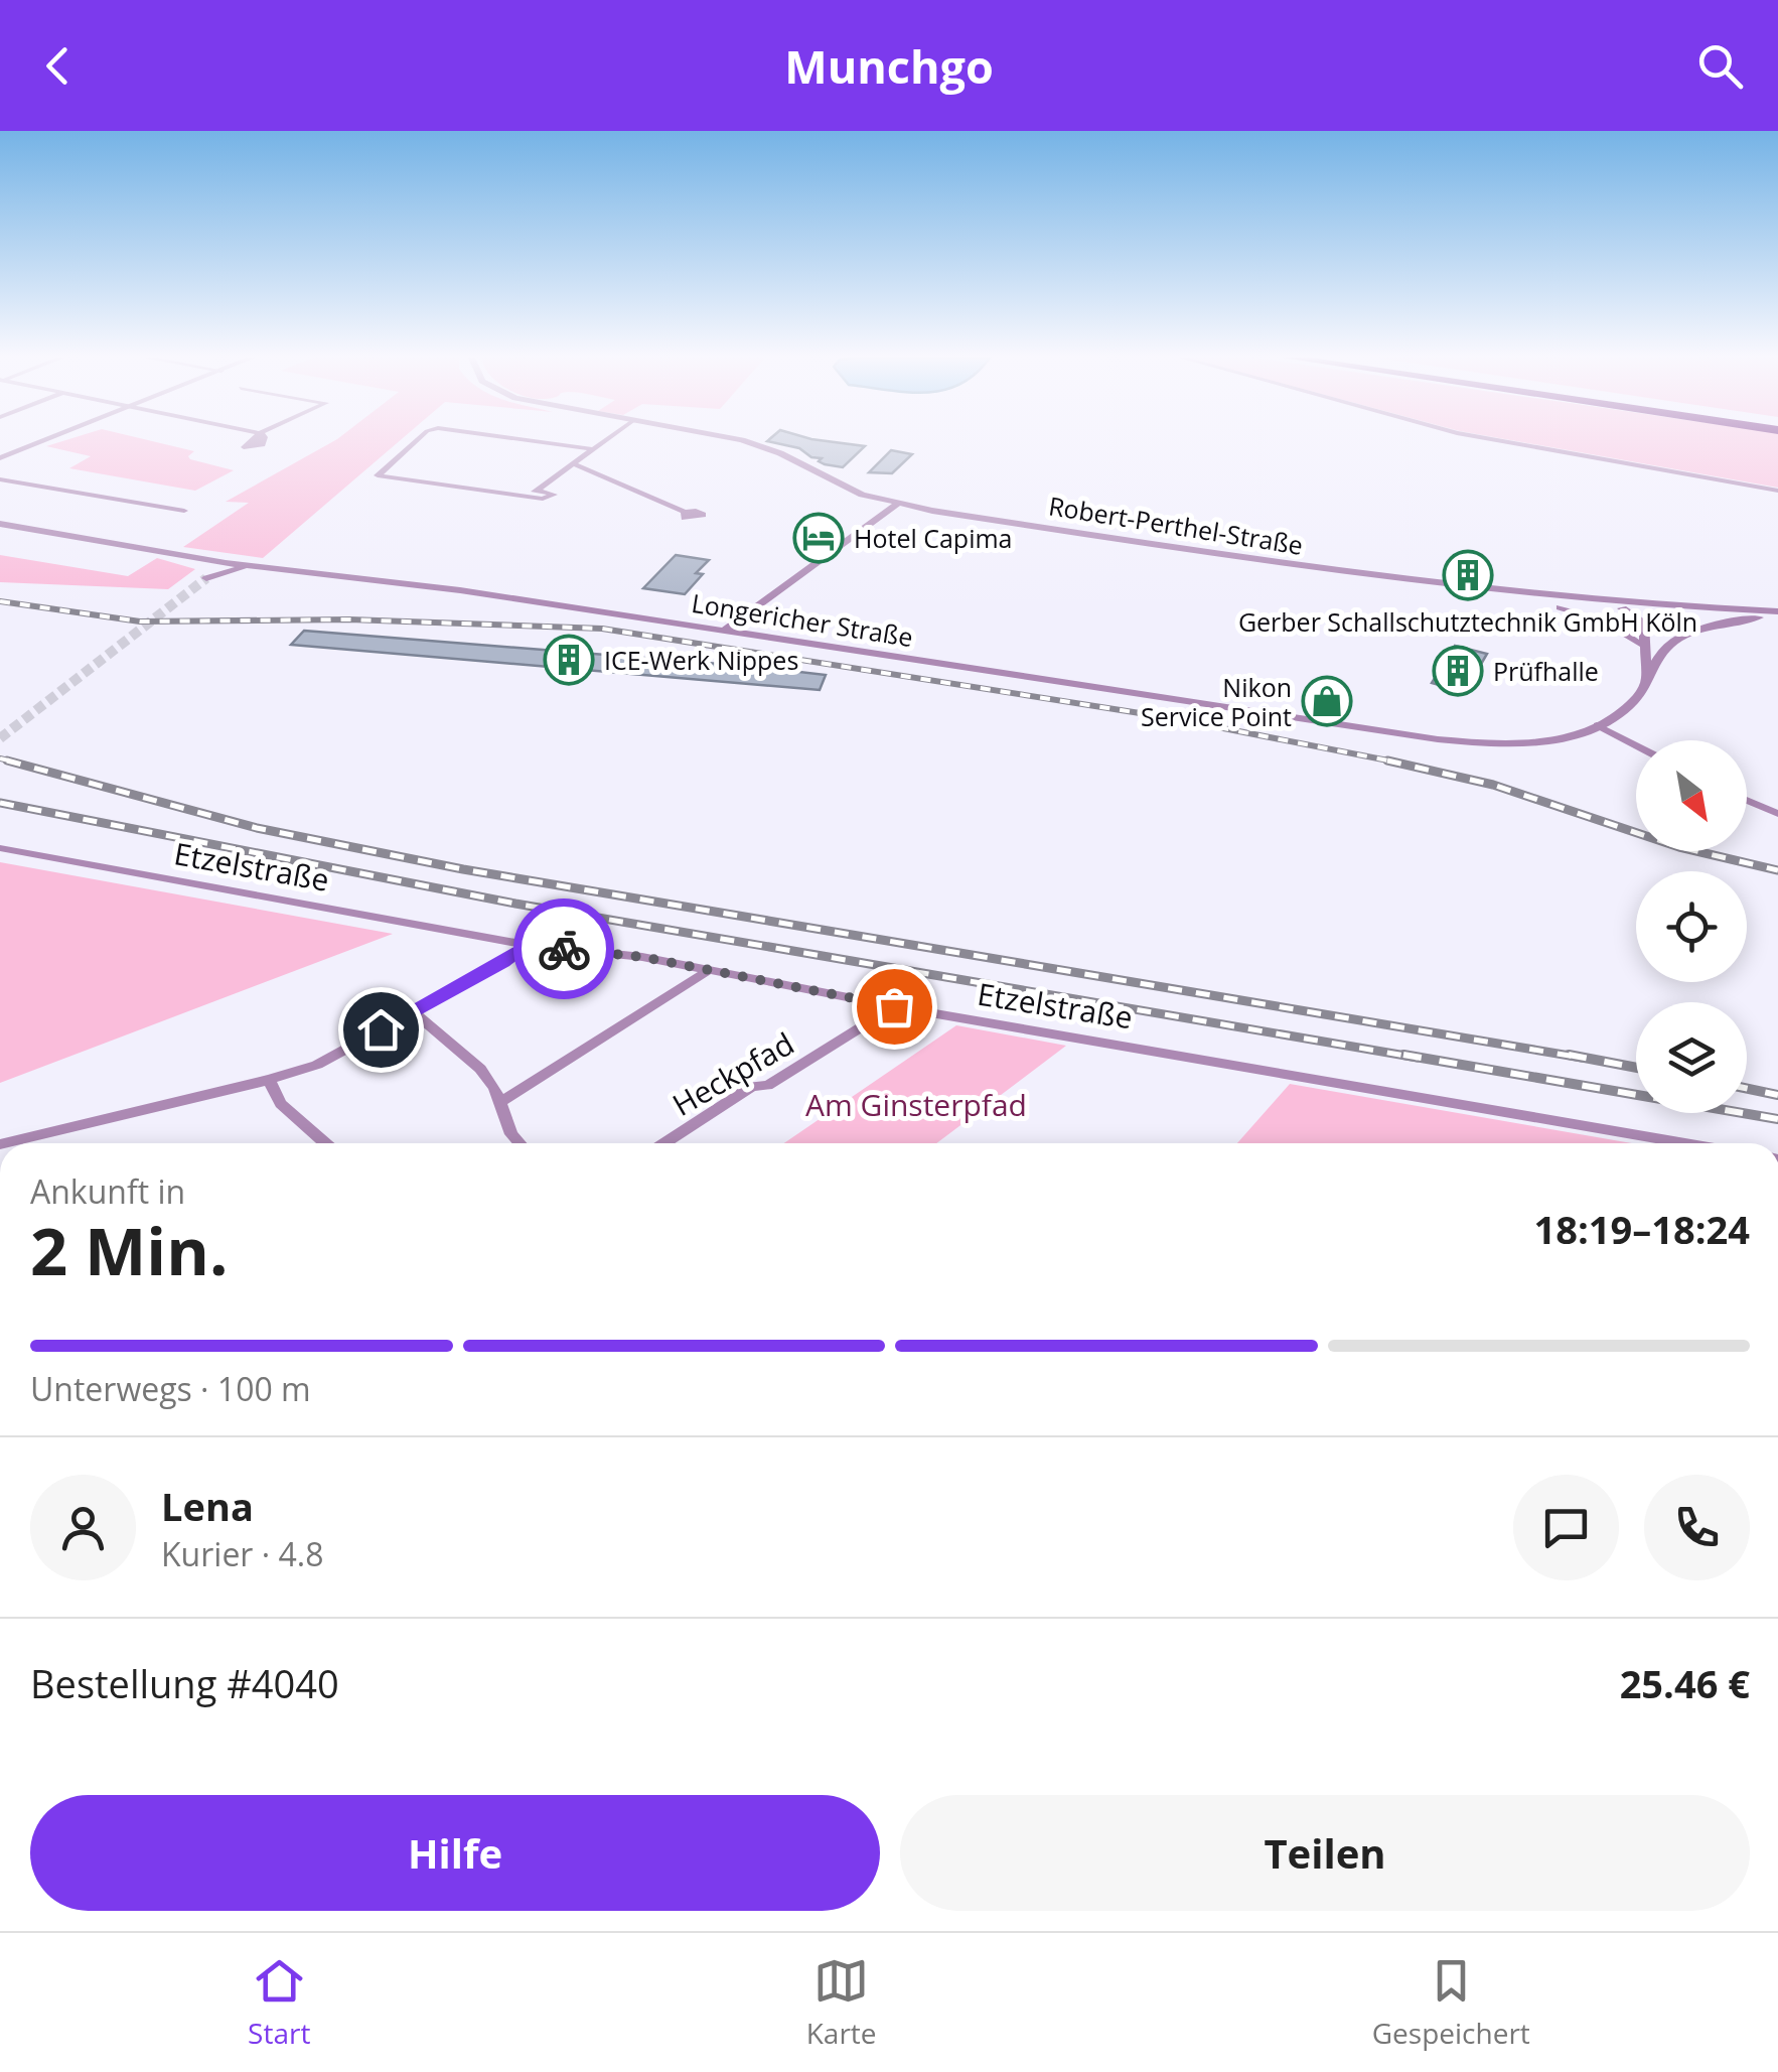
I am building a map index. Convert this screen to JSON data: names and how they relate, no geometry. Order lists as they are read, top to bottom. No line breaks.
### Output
{"streets":{"street":["Robert-Perthel-Straße","Longericher Straße","Etzelstraße","Heckpfad"]},"crossings":[["Robert-Perthel-Straße","Longericher Straße"],["Etzelstraße","Heckpfad"]],"parks":["Am Ginsterpfad"],"places":{"hotel":["Hotel Capima"],"building":["Gerber Schallschutztechnik GmbH Köln","ICE-Werk Nippes","Prüfhalle"],"shop":["Nikon Service Point"]},"north":"bottom right","page":{"header":"Munchgo","heading":["2 Min.","Ankunft in","18:19–18:24"],"panel":["Lena","Kurier · 4.8","Bestellung #4040","25.46 €"],"bar":"Unterwegs · 100 m","buttons":["Hilfe","Teilen"],"tabs":["Start","Karte","Gespeichert"]}}
